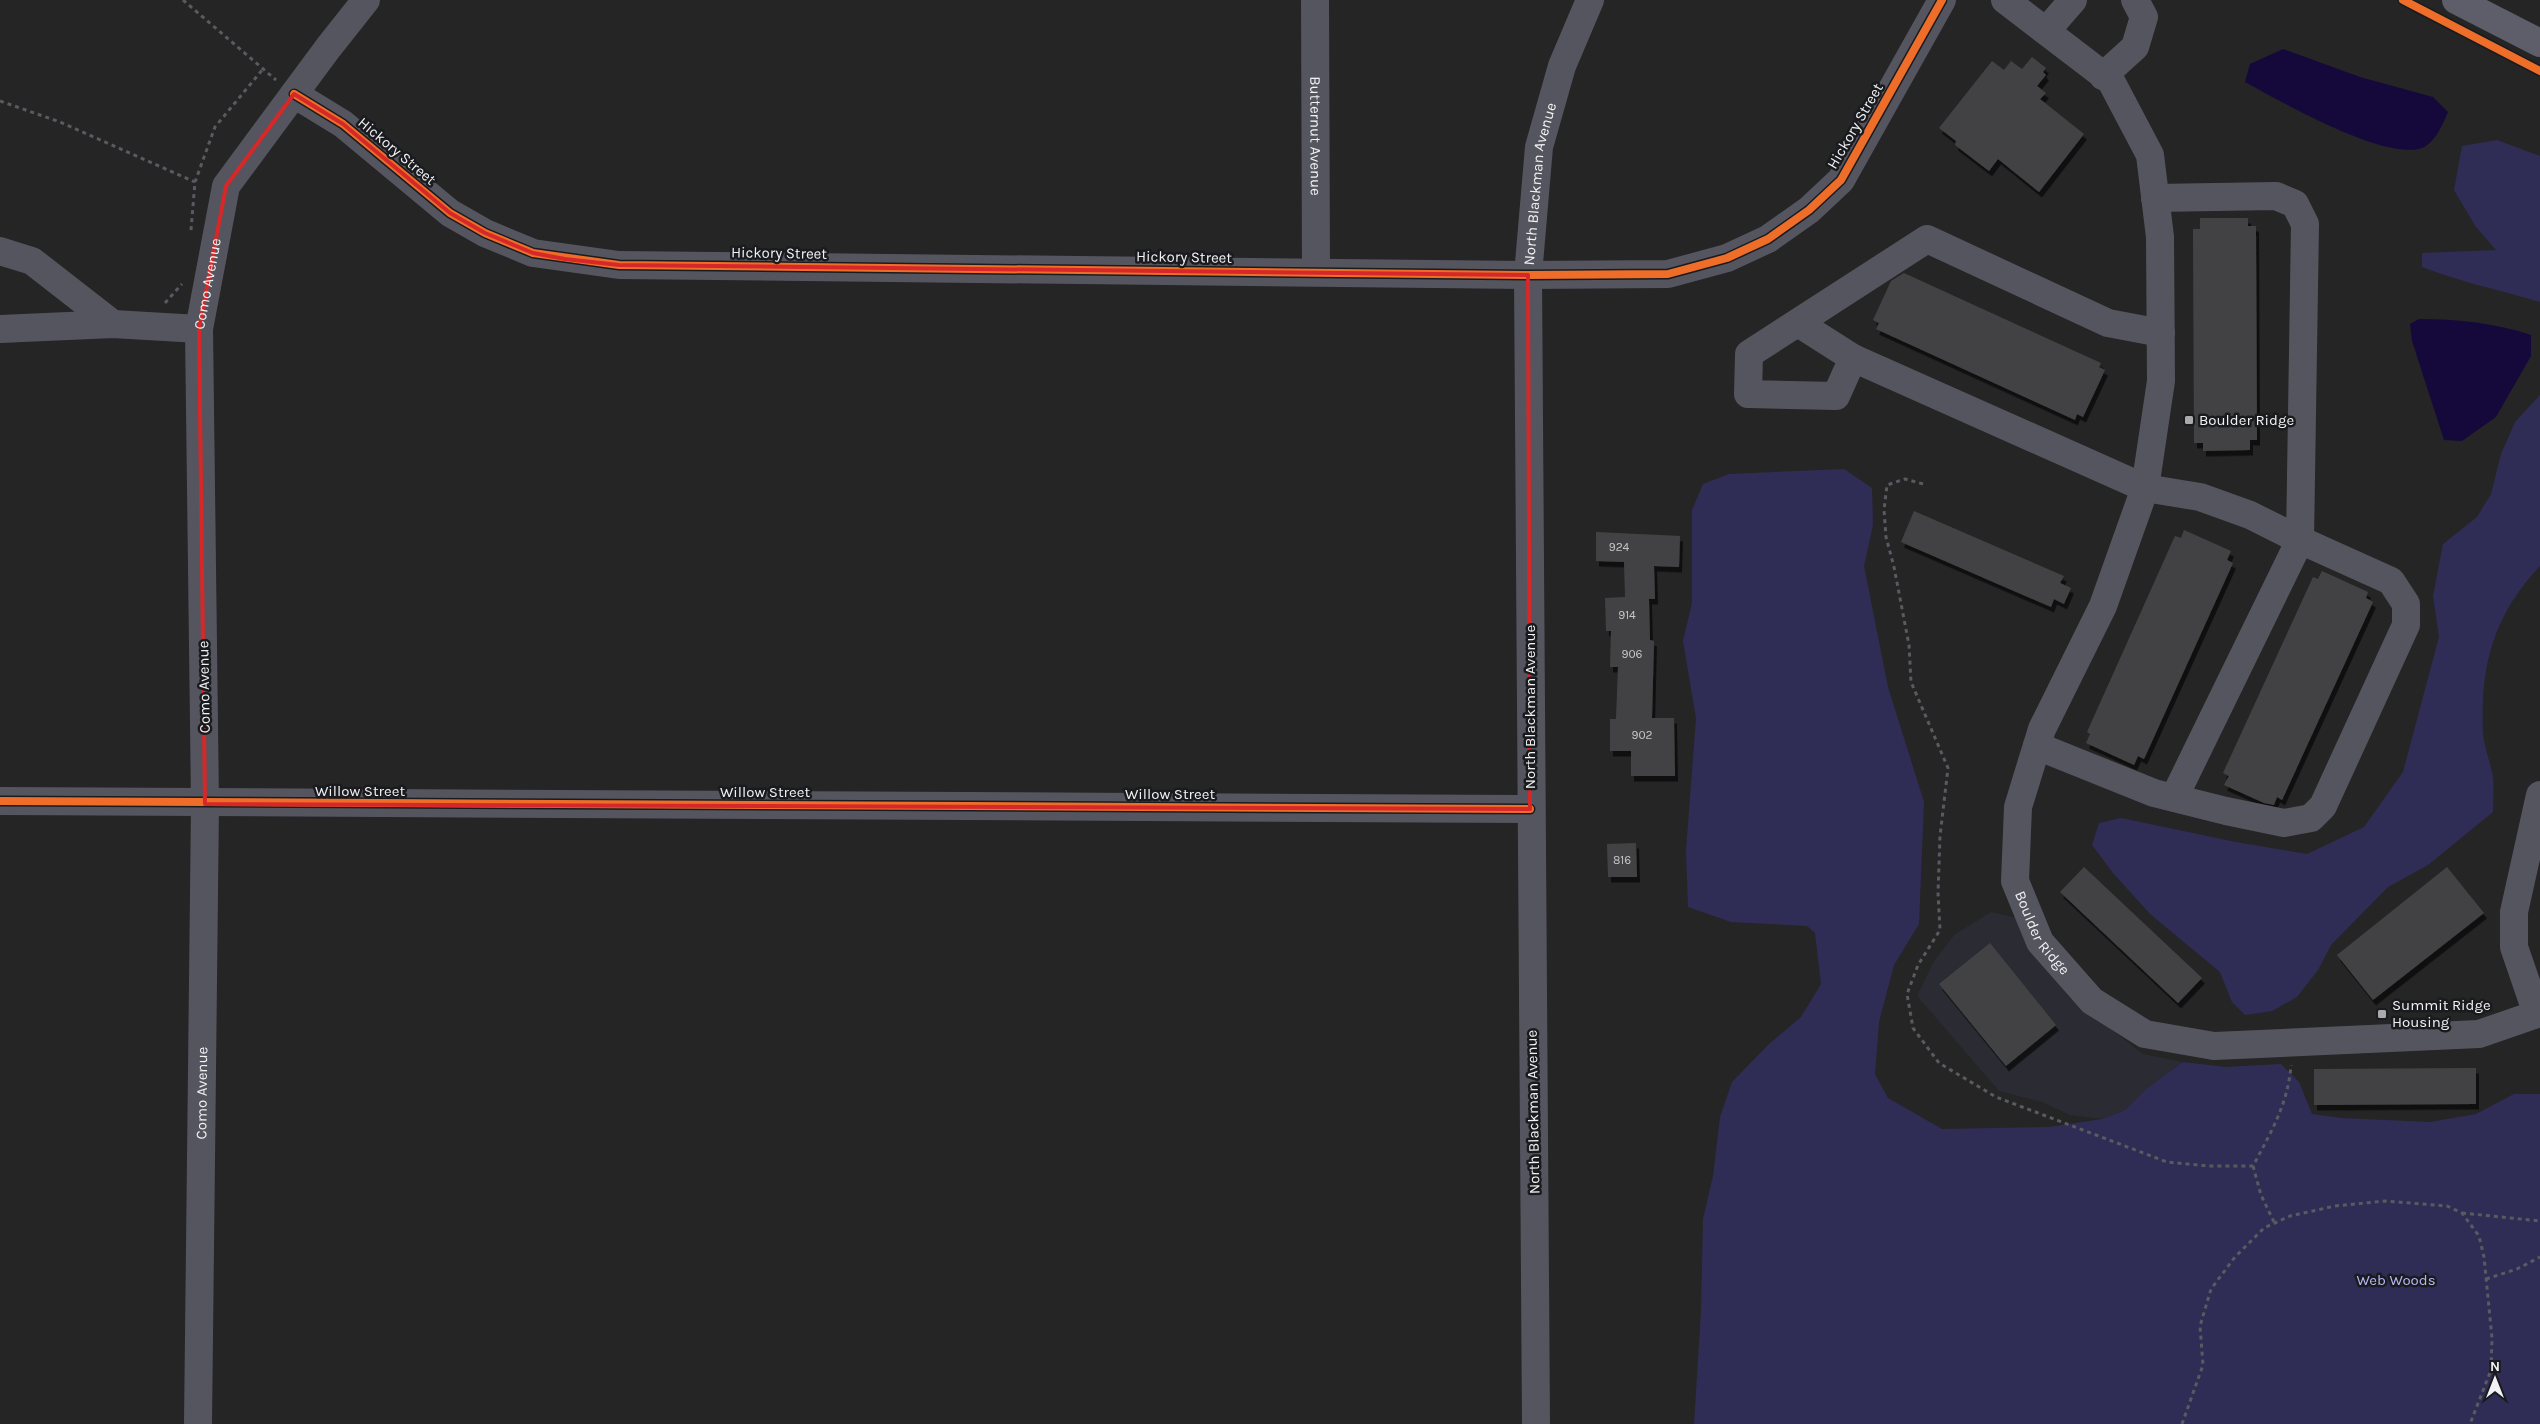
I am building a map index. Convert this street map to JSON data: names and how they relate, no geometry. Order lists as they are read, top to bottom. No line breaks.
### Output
{"streets":{"street":["Hickory Street","Butternut Avenue","North Blackman Avenue","Como Avenue","Willow Street","Boulder Ridge"]},"crossings":[["Hickory Street","Butternut Avenue"],["Hickory Street","North Blackman Avenue"],["Hickory Street","Como Avenue"],["North Blackman Avenue","Willow Street"],["Como Avenue","Willow Street"]],"parks":["Web Woods"],"places":{"transit":["Boulder Ridge","Summit Ridge Housing"]},"house_numbers":["924","914","906","902","816"],"north":"top"}
